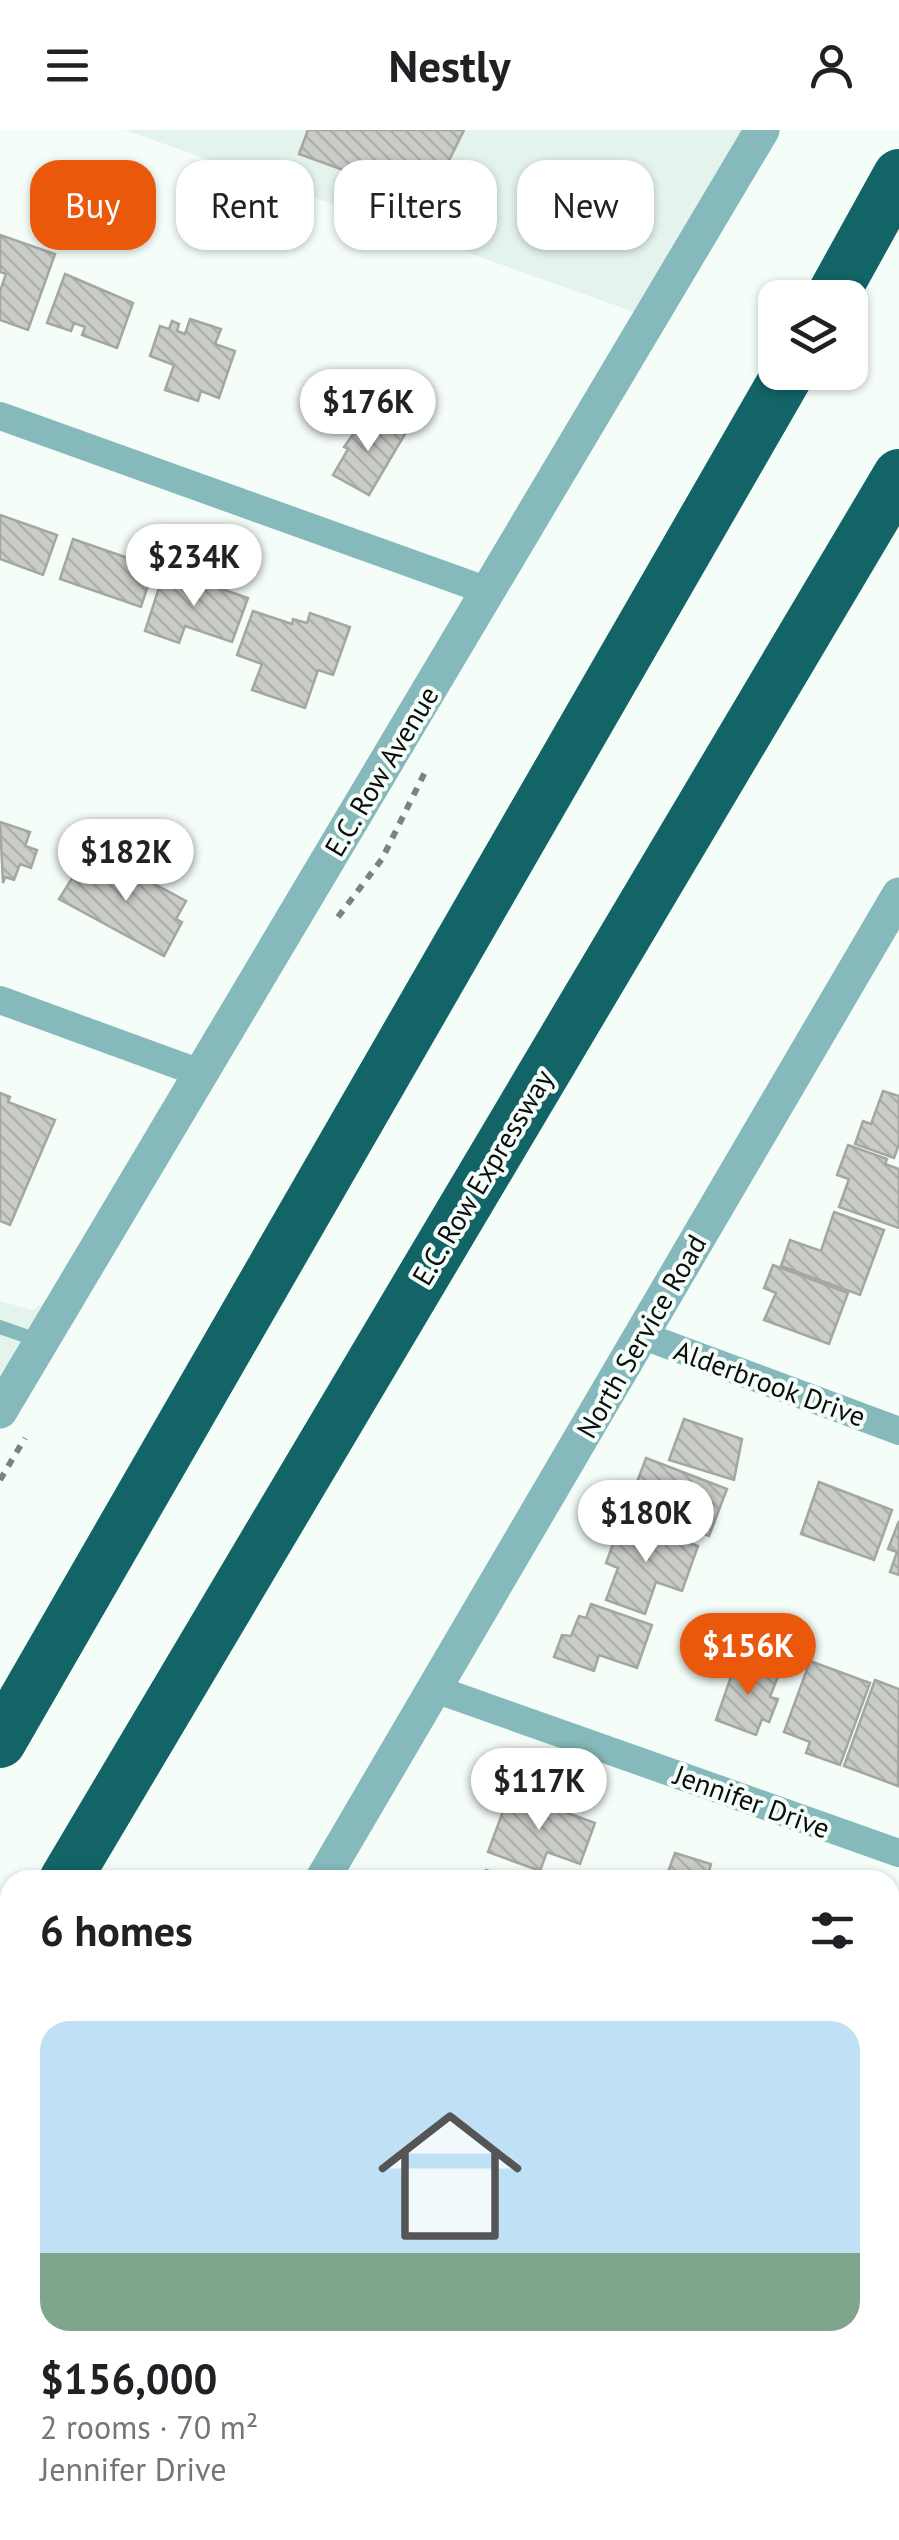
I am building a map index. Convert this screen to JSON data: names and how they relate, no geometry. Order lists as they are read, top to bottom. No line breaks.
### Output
{"streets":{"highway":["E.C. Row Expressway"],"street":["E.C. Row Avenue","North Service Road","Alderbrook Drive","Jennifer Drive"]},"crossings":[["North Service Road","Alderbrook Drive"],["North Service Road","Jennifer Drive"]],"page":{"header":"Nestly","chip":["Buy","Rent","Filters","New"],"price":["$176K","$234K","$182K","$180K","$156K","$117K"],"heading":"6 homes","list":[{"name":"$156,000","note":"2 rooms · 70 m² · Jennifer Drive"}]}}
